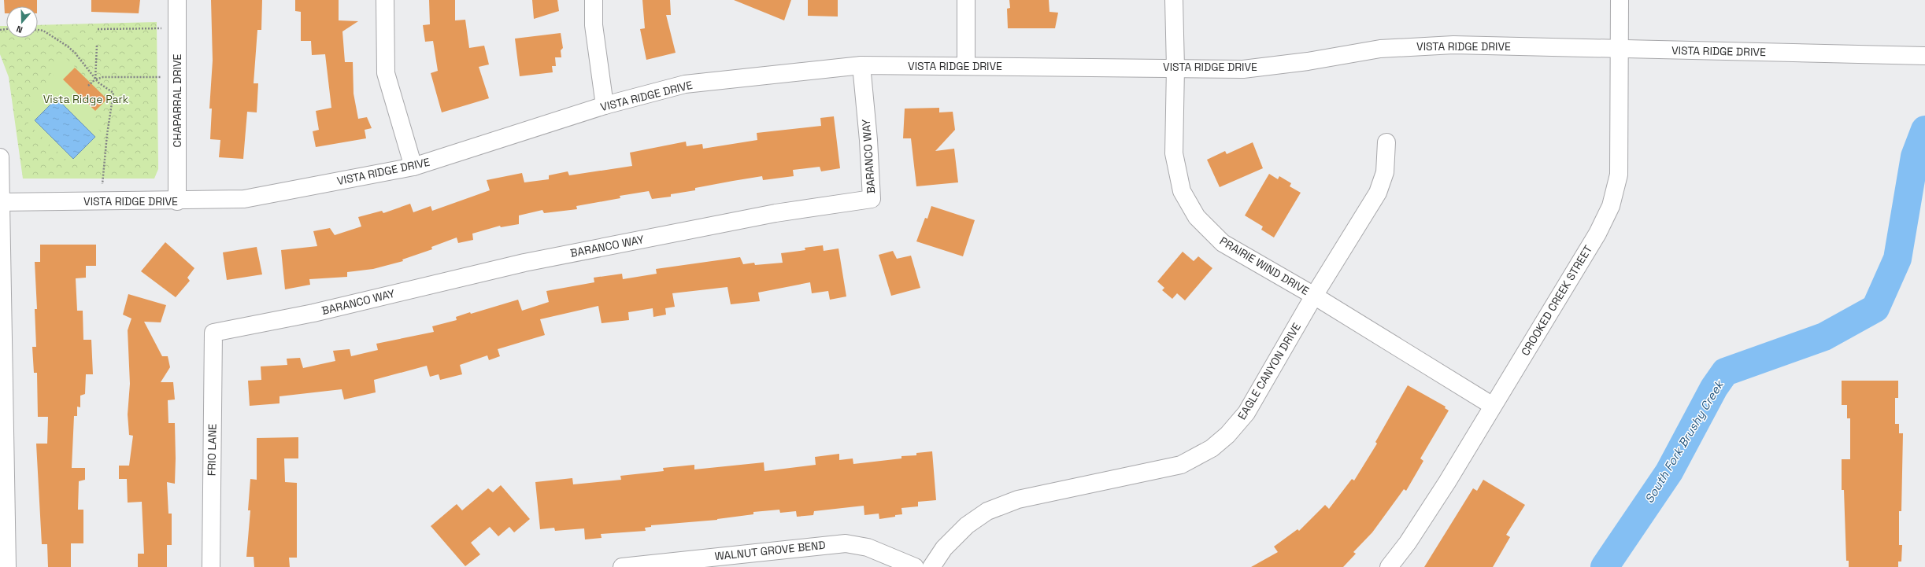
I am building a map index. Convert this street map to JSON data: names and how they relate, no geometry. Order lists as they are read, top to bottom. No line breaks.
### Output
{"streets":{"street":["VISTA RIDGE DRIVE","CHAPARRAL DRIVE","BARANCO WAY","PRAIRIE WIND DRIVE","CROOKED CREEK STREET","EAGLE CANYON DRIVE","FRIO LANE","WALNUT GROVE BEND"]},"crossings":[["VISTA RIDGE DRIVE","CHAPARRAL DRIVE"],["VISTA RIDGE DRIVE","BARANCO WAY"],["VISTA RIDGE DRIVE","PRAIRIE WIND DRIVE"],["VISTA RIDGE DRIVE","CROOKED CREEK STREET"],["BARANCO WAY","FRIO LANE"],["PRAIRIE WIND DRIVE","CROOKED CREEK STREET"],["PRAIRIE WIND DRIVE","EAGLE CANYON DRIVE"]],"water":["South Fork Brushy Creek"],"parks":["Vista Ridge Park"],"north":"bottom"}
